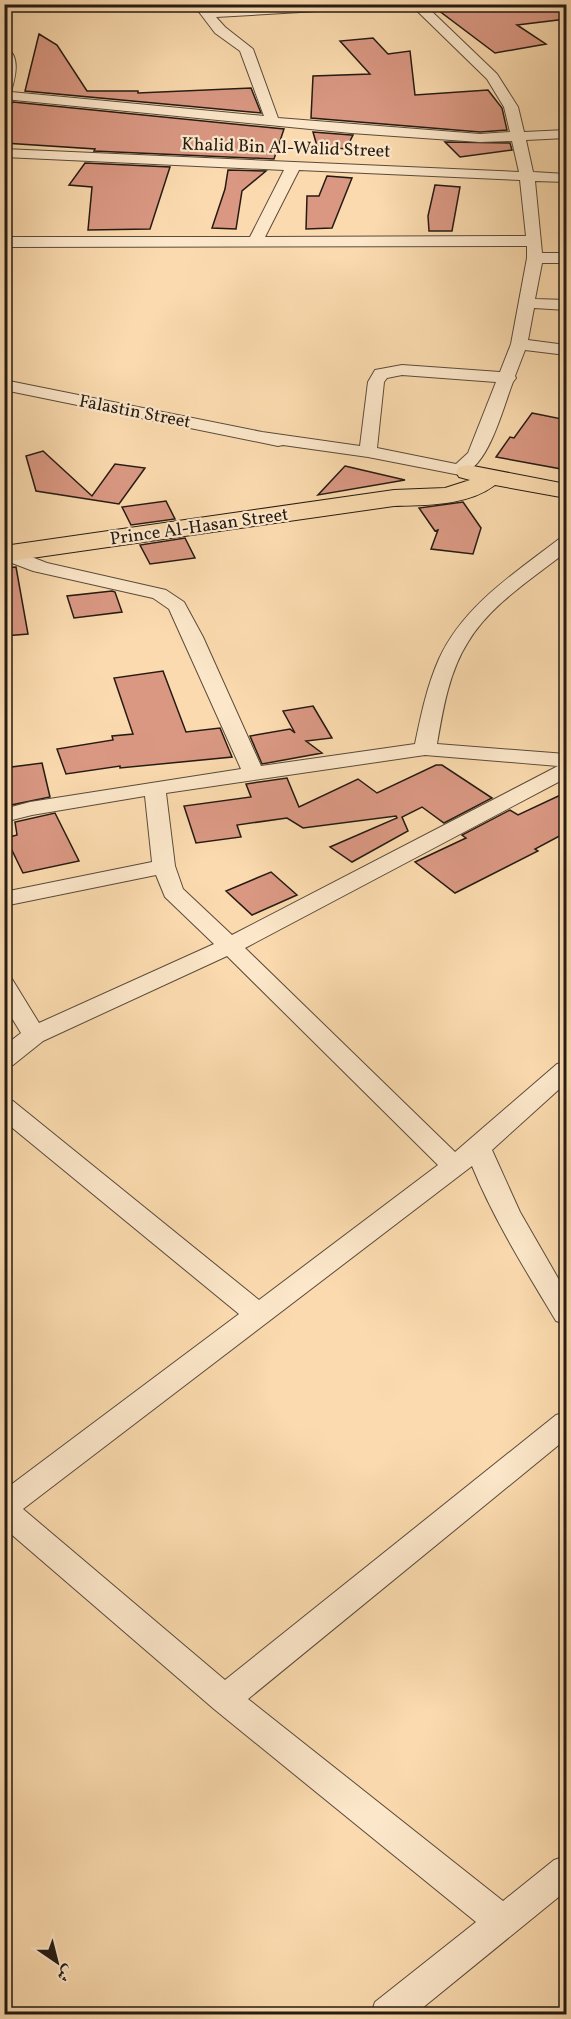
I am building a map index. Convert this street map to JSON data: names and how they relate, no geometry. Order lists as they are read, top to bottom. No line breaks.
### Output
{"streets":{"main road":["Prince Al-Hasan Street"],"street":["Khalid Bin Al-Walid Street","Falastin Street"]},"crossings":[["Falastin Street","Prince Al-Hasan Street"]],"north":"bottom right"}
